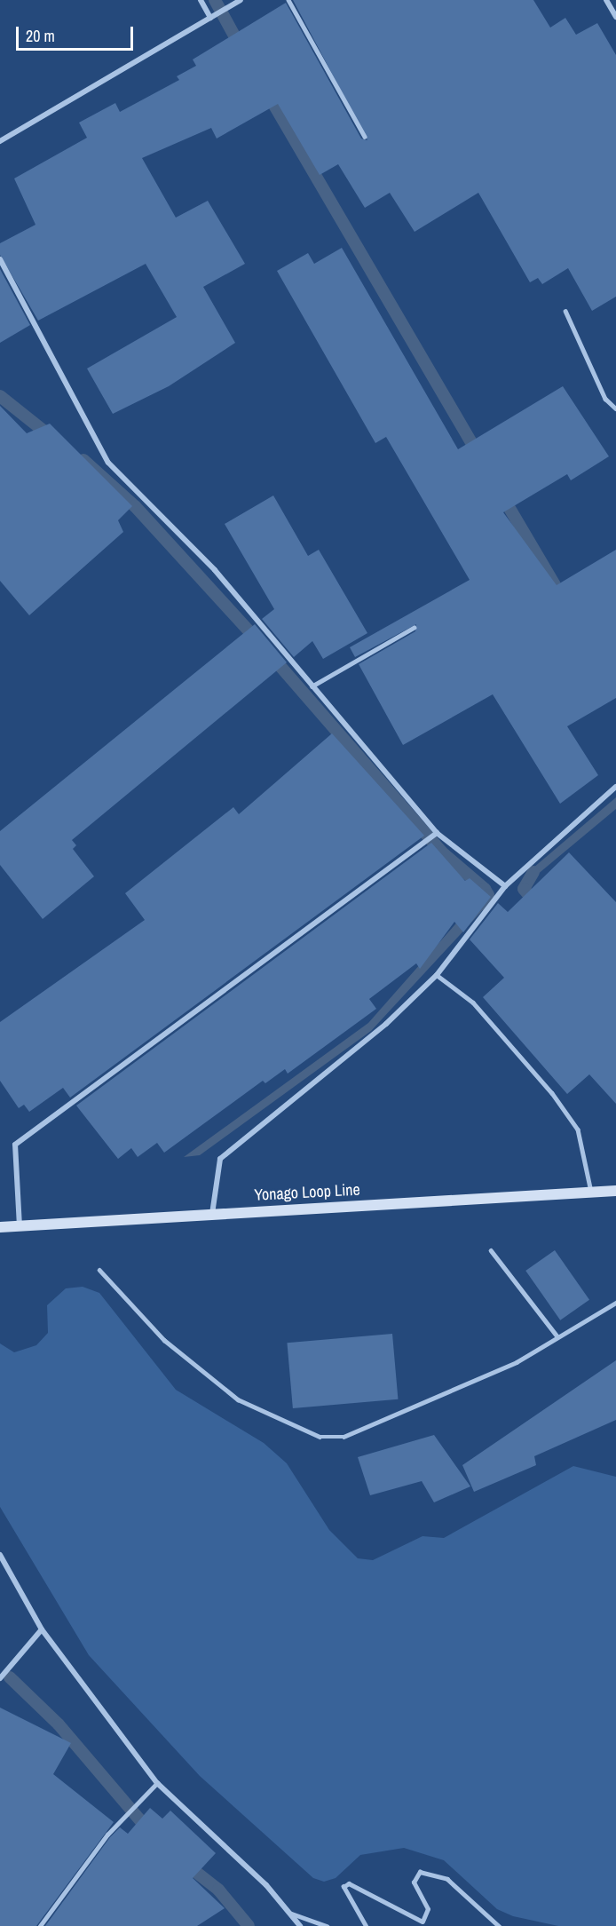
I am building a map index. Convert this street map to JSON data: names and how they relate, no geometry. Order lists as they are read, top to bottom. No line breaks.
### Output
{"streets":{"main road":["Yonago Loop Line"]},"scale_bar":"20 m"}
